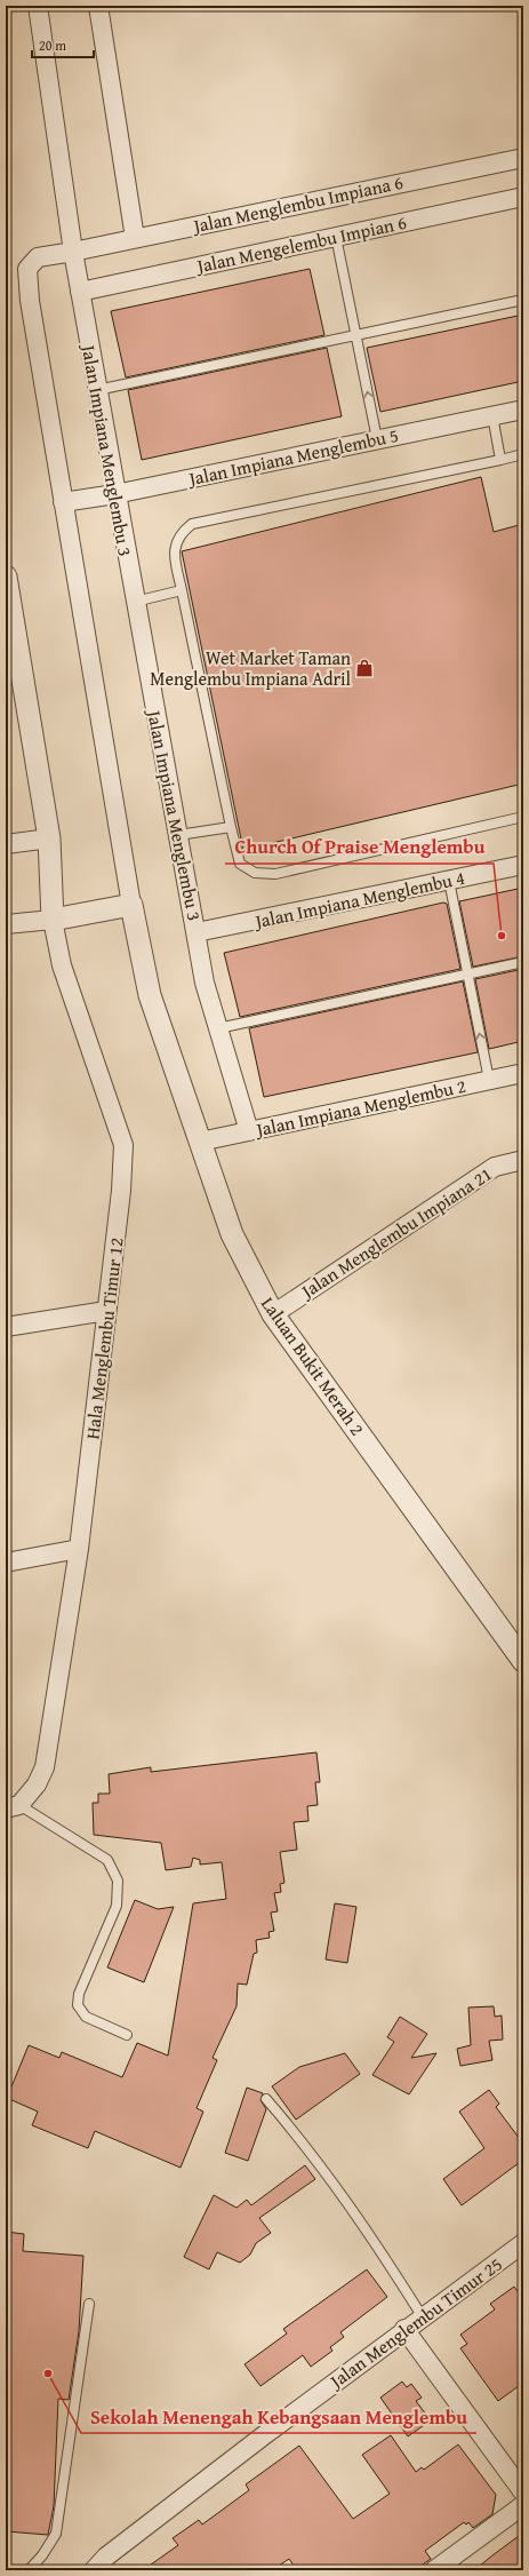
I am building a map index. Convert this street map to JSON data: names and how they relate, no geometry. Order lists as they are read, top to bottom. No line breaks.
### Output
{"streets":{"street":["Jalan Menglembu Impiana 6","Jalan Mengelembu Impian 6","Jalan Impiana Menglembu 3","Jalan Impiana Menglembu 5","Jalan Impiana Menglembu 4","Jalan Impiana Menglembu 2","Jalan Menglembu Impiana 21","Hala Menglembu Timur 12","Laluan Bukit Merah 2","Jalan Menglembu Timur 25"]},"crossings":[["Jalan Menglembu Impiana 6","Jalan Impiana Menglembu 3"],["Jalan Menglembu Impiana 6","Jalan Impiana Menglembu 5"],["Jalan Mengelembu Impian 6","Jalan Impiana Menglembu 3"],["Jalan Impiana Menglembu 3","Jalan Impiana Menglembu 5"],["Jalan Impiana Menglembu 3","Jalan Impiana Menglembu 4"],["Jalan Impiana Menglembu 3","Jalan Impiana Menglembu 2"],["Jalan Impiana Menglembu 2","Laluan Bukit Merah 2"],["Jalan Menglembu Impiana 21","Laluan Bukit Merah 2"]],"places":{"shop":["Wet Market Taman Menglembu Impiana Adril"],"other":["Church Of Praise Menglembu","Sekolah Menengah Kebangsaan Menglembu"]},"scale_bar":"20 m"}
